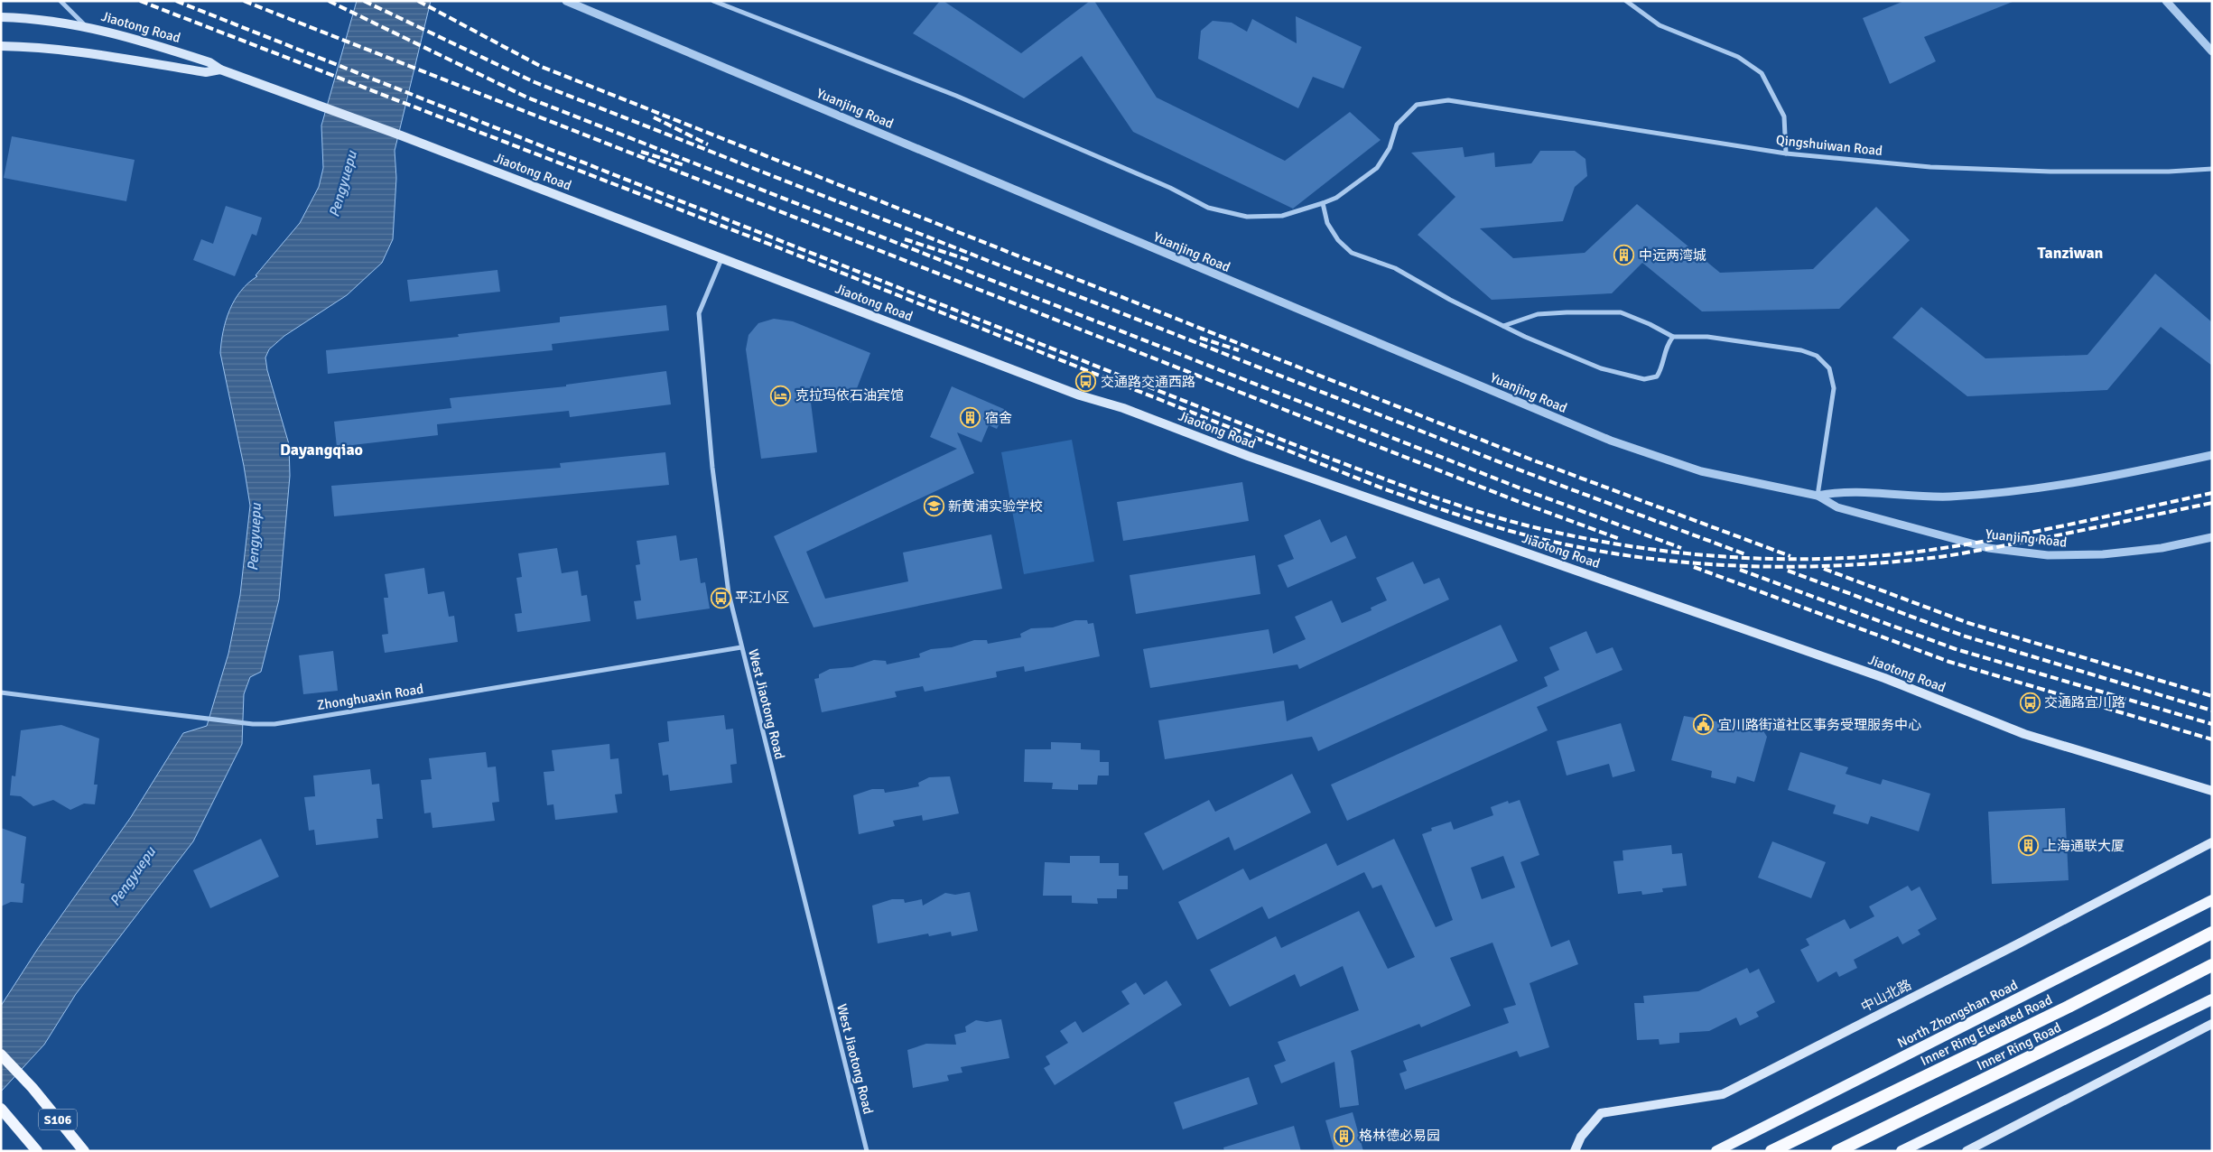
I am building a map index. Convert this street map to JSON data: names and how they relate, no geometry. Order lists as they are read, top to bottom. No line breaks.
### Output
{"streets":{"highway":["Inner Ring Elevated Road","Inner Ring Road"],"main road":["Jiaotong Road","中山北路","North Zhongshan Road","S106"],"street":["Yuanjing Road","Qingshuiwan Road","Zhonghuaxin Road","West Jiaotong Road"]},"crossings":[["Jiaotong Road","West Jiaotong Road"],["Zhonghuaxin Road","West Jiaotong Road"]],"districts":["Tanziwan","Dayangqiao"],"water":["Pengyuepu"],"places":{"building":["中远两湾城","宿舍","上海通联大厦","格林德必易园"],"bus stop":["交通路交通西路","平江小区","交通路宜川路"],"hotel":["克拉玛依石油宾馆"],"school or university":["新黄浦实验学校"],"public building":["宜川路街道社区事务受理服务中心"]}}
